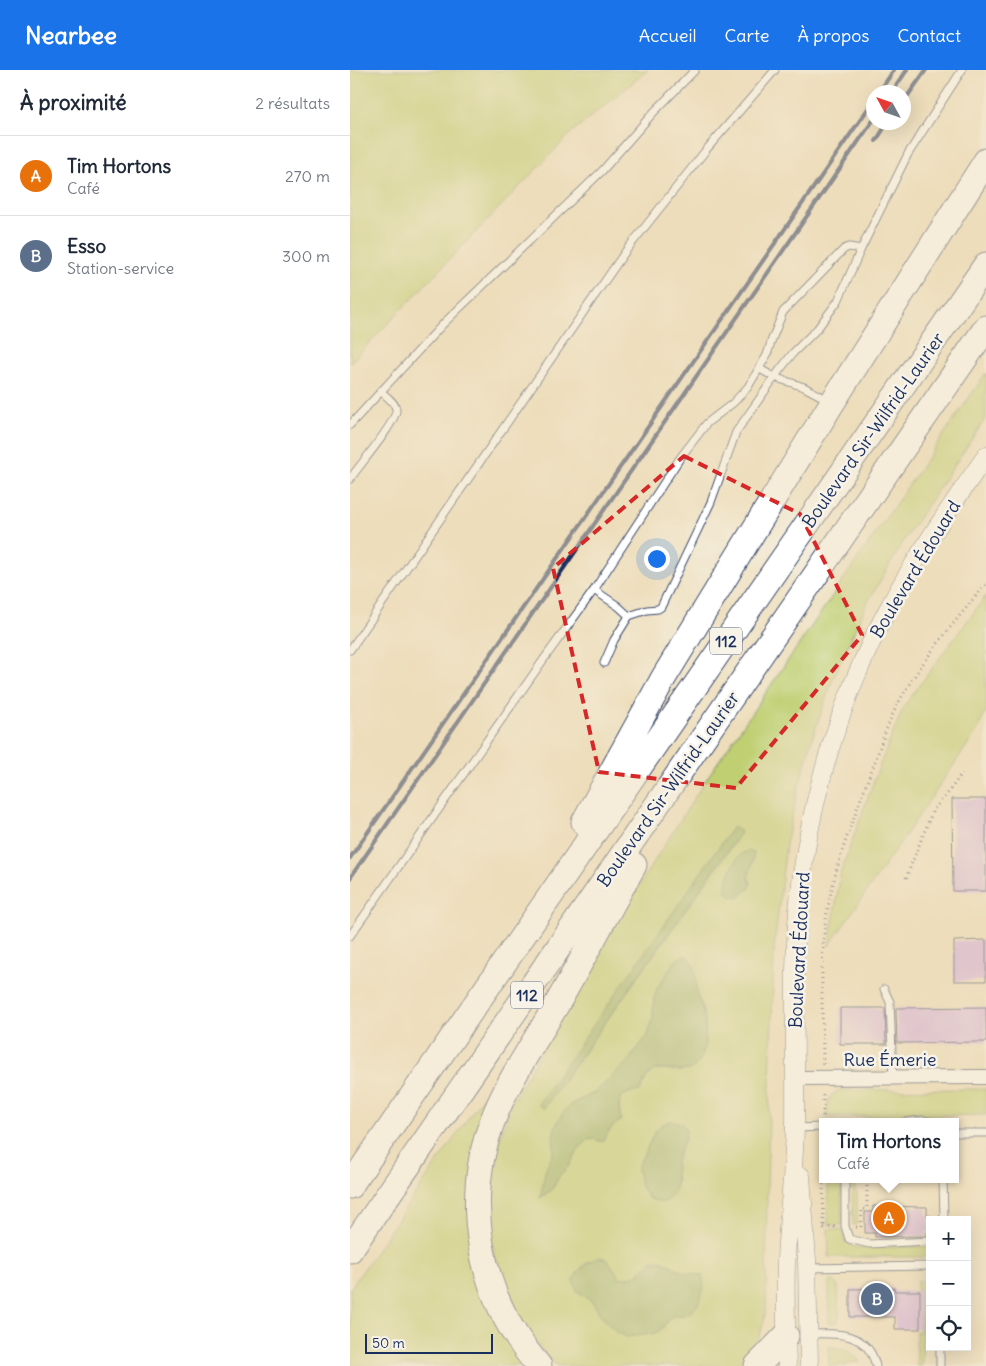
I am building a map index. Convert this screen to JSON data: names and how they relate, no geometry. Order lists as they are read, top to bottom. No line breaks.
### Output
{"streets":{"highway":["Boulevard Sir-Wilfrid-Laurier","112"],"street":["Boulevard Édouard","Rue Émerie"]},"crossings":[["Boulevard Édouard","Rue Émerie"]],"scale_bar":"50 m","north":"top left","page":{"header":"Nearbee","nav":["Accueil","Carte","À propos","Contact"],"heading":["À proximité","2 résultats"],"list":[{"mark":"A","name":"Tim Hortons","note":"Café","value":"270 m"},{"mark":"B","name":"Esso","note":"Station-service","value":"300 m"}],"popup":["Tim Hortons","Café"],"pins":["A","B"],"map_buttons":["+","−"],"scale":"50 m"}}
